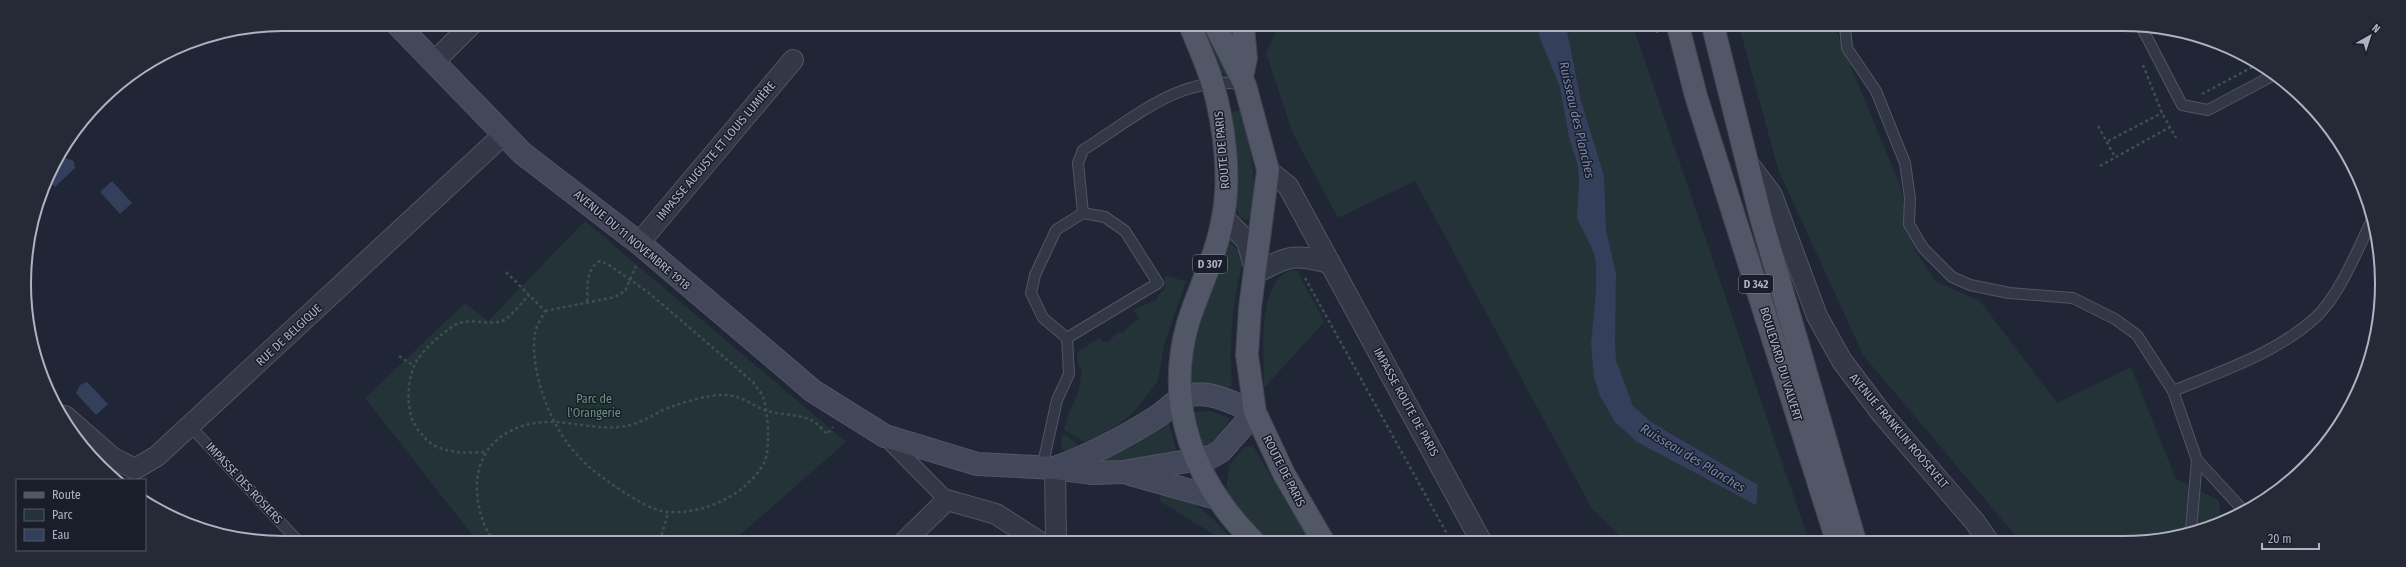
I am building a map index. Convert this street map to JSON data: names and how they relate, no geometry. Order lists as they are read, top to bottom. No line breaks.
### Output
{"streets":{"main road":["ROUTE DE PARIS","AVENUE DU 11 NOVEMBRE 1918","D 307","D 342","BOULEVARD DU VALVERT"],"street":["IMPASSE AUGUSTE ET LOUIS LUMIÈRE","RUE DE BELGIQUE","IMPASSE ROUTE DE PARIS","AVENUE FRANKLIN ROOSEVELT"],"lane":["IMPASSE DES ROSIERS"]},"crossings":[["ROUTE DE PARIS","AVENUE DU 11 NOVEMBRE 1918"],["ROUTE DE PARIS","IMPASSE ROUTE DE PARIS"],["IMPASSE AUGUSTE ET LOUIS LUMIÈRE","AVENUE DU 11 NOVEMBRE 1918"],["AVENUE DU 11 NOVEMBRE 1918","RUE DE BELGIQUE"],["RUE DE BELGIQUE","IMPASSE DES ROSIERS"],["BOULEVARD DU VALVERT","AVENUE FRANKLIN ROOSEVELT"]],"water":["Ruisseau des Planches"],"parks":["Parc de l'Orangerie"],"legend":["Route","Parc","Eau"],"scale_bar":"20 m","north":"top right"}
